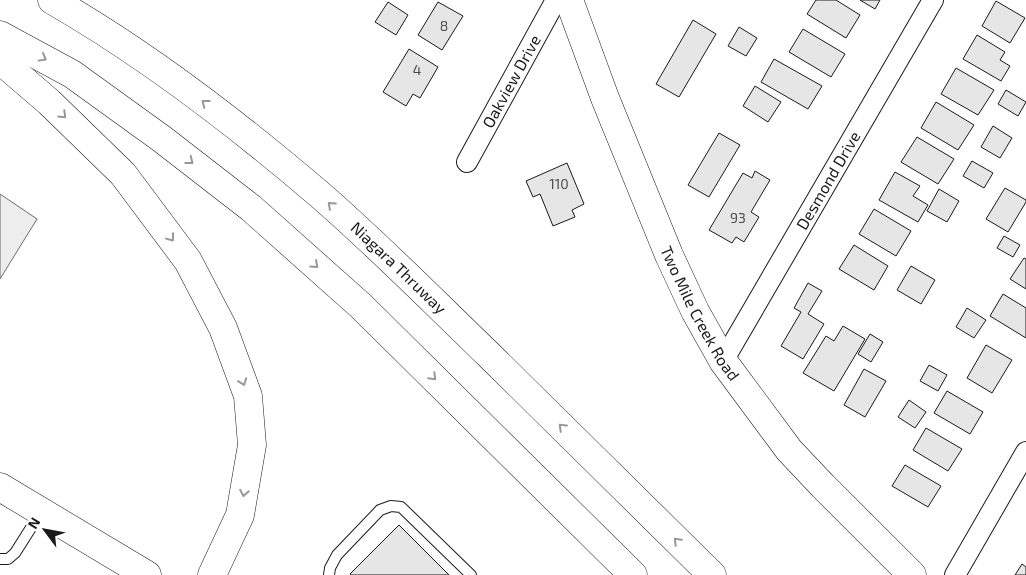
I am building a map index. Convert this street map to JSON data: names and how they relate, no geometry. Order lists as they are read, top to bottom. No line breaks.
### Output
{"streets":{"main road":["Niagara Thruway","Two Mile Creek Road"],"street":["Oakview Drive","Desmond Drive"]},"crossings":[["Desmond Drive","Two Mile Creek Road"]],"house_numbers":["8","4","110","93"],"north":"top left"}
